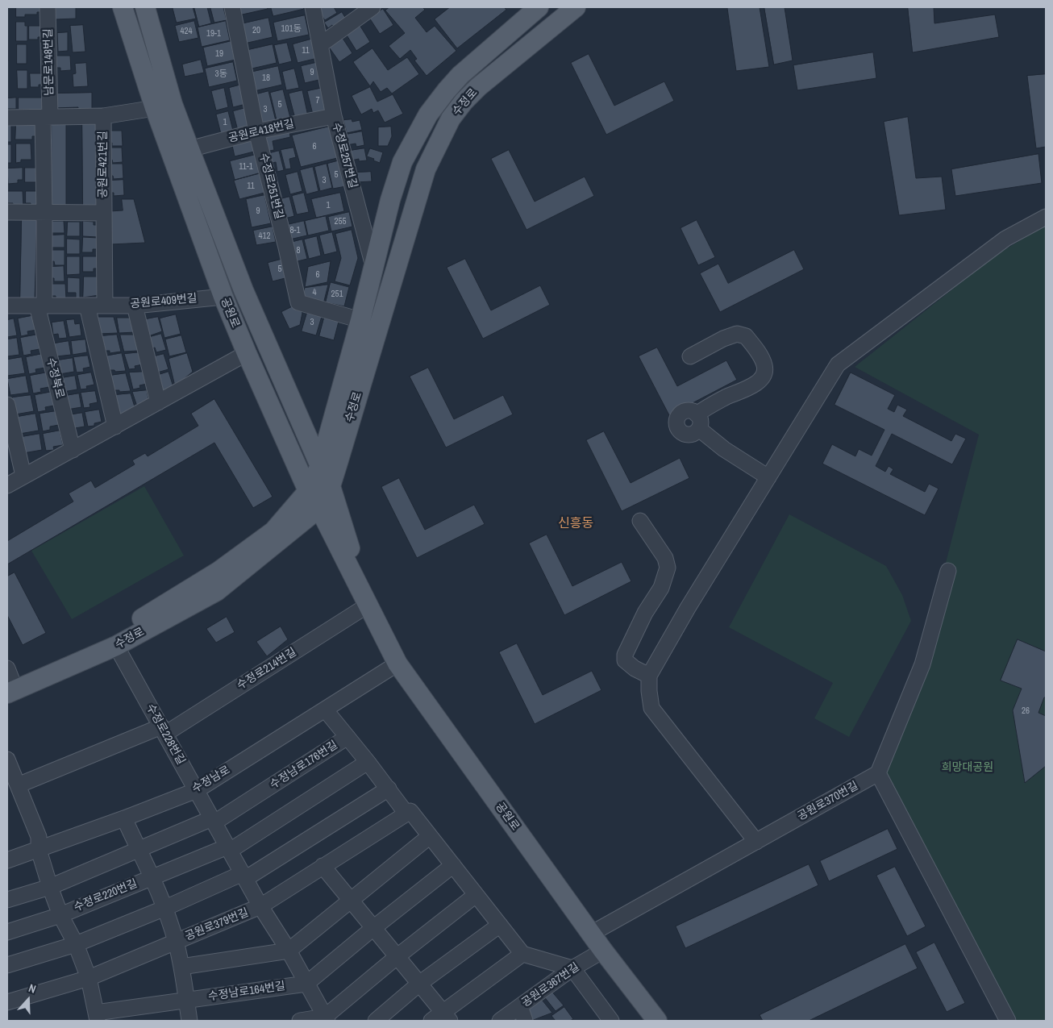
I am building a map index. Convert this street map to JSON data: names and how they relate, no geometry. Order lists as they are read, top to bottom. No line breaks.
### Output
{"streets":{"main road":["수정로","공원로"],"street":["남문로148번길","공원로418번길","수정로257번길","공원로421번길","수정로251번길","공원로409번길","수정북로","수정로214번길","수정로228번길","수정남로176번길","수정남로","공원로370번길","수정로220번길","공원로379번길","공원로367번길","수정남로164번길"]},"crossings":[["남문로148번길","공원로421번길"],["수정로","수정로257번길"],["수정로","수정로251번길"],["수정로","공원로"],["수정로","수정로228번길"],["공원로418번길","수정로257번길"],["공원로418번길","수정로251번길"],["공원로418번길","공원로"],["공원로421번길","공원로"],["공원로409번길","공원로"],["공원로409번길","수정북로"],["공원로","수정로214번길"],["공원로","수정남로"],["공원로","공원로370번길"],["공원로","공원로367번길"],["수정로214번길","수정로228번길"],["수정로214번길","수정로220번길"],["수정로228번길","수정남로176번길"],["수정로228번길","수정남로"],["수정로228번길","공원로379번길"],["수정로228번길","수정남로164번길"],["수정남로176번길","수정남로"],["수정남로176번길","공원로379번길"],["수정남로","수정로220번길"],["수정로220번길","공원로379번길"],["수정로220번길","수정남로164번길"]],"districts":["신흥동"],"parks":["희망대공원"],"house_numbers":["101동","20","424","19-1","11","19","9","3동","18","7","5","3","1","6","11-1","5","3","11","1","9","255","8-1","412","8","5","6","4","251","3","26"],"north":"top"}
